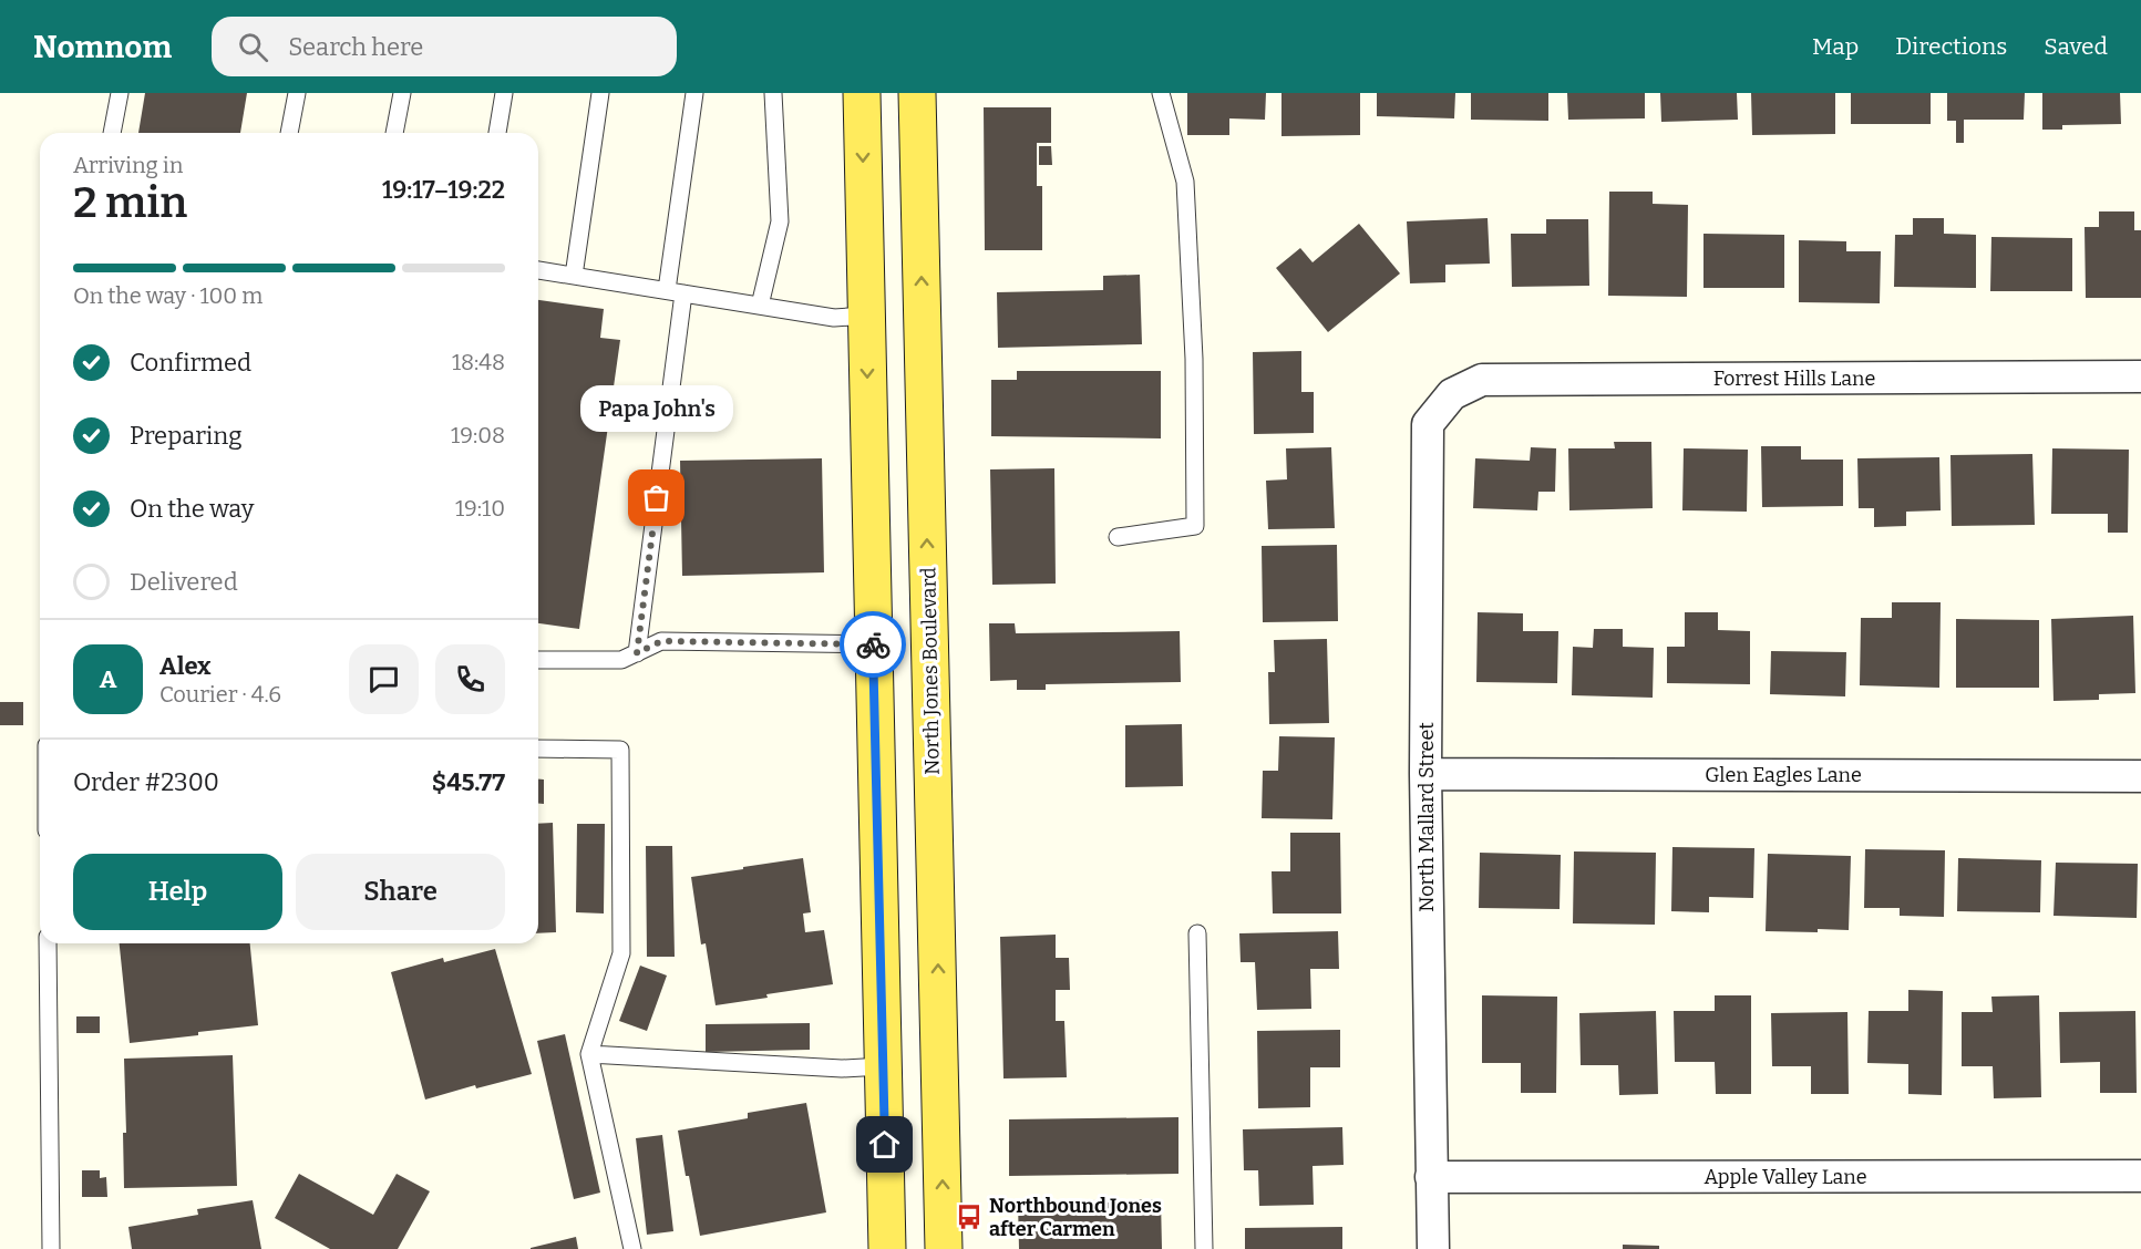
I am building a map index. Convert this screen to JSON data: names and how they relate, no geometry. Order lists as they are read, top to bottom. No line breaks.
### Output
{"streets":{"main road":["North Jones Boulevard"],"street":["Forrest Hills Lane","Glen Eagles Lane","North Mallard Street","Apple Valley Lane"]},"crossings":[["Forrest Hills Lane","North Mallard Street"],["Glen Eagles Lane","North Mallard Street"],["North Mallard Street","Apple Valley Lane"]],"places":{"other":["Papa John's"],"bus stop":["Northbound Jones after Carmen"]},"page":{"header":"Nomnom","search":"Search here","nav":["Map","Directions","Saved"],"heading":["2 min","Arriving in","19:17–19:22"],"panel":["Alex","Courier · 4.6","Order #2300","$45.77"],"bar":"On the way · 100 m","list":[["Confirmed","18:48"],["Preparing","19:08"],["On the way","19:10"],"Delivered"],"bubble":"Papa John's","round":"A","buttons":["Help","Share"]}}
